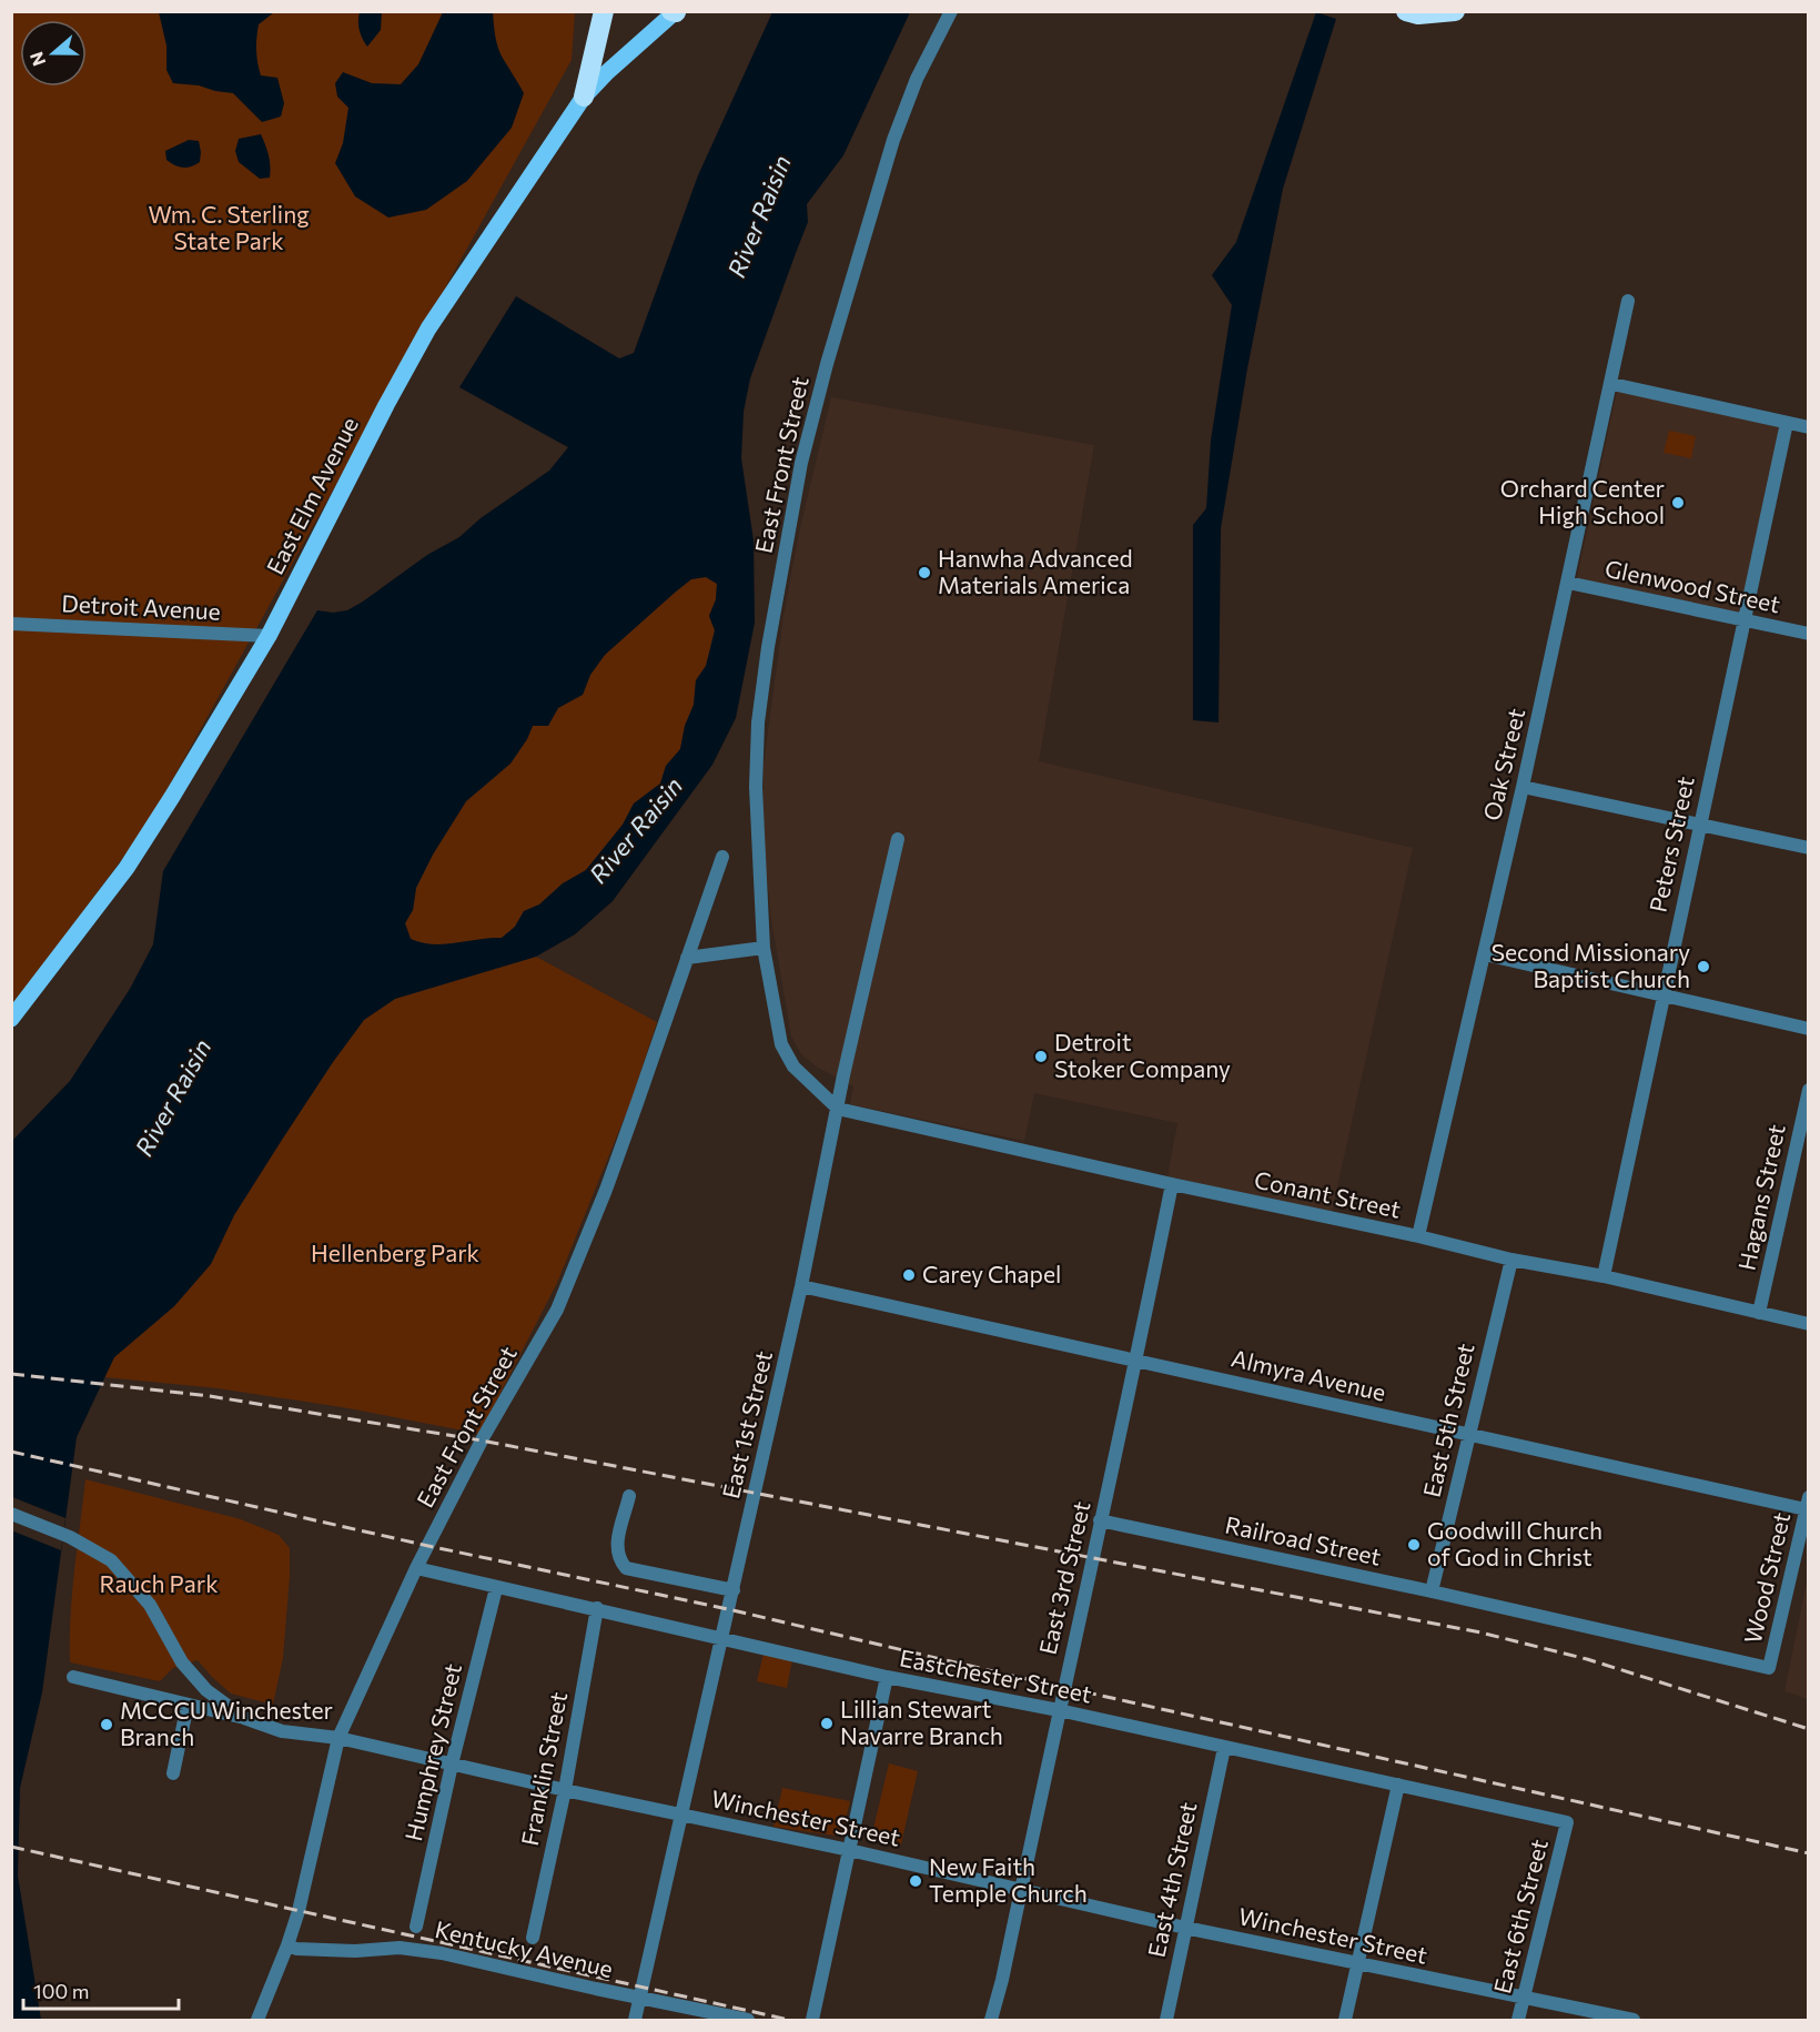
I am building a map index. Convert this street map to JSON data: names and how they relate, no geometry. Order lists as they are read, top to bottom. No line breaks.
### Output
{"streets":{"main road":["East Elm Avenue"],"street":["East Front Street","Glenwood Street","Detroit Avenue","Oak Street","Peters Street","Conant Street","Hagans Street","Almyra Avenue","East 5th Street","East 1st Street","Railroad Street","East 3rd Street","Wood Street","Eastchester Street","Humphrey Street","Franklin Street","Winchester Street","East 4th Street","East 6th Street","Kentucky Avenue"]},"crossings":[["East Front Street","Conant Street"],["East Front Street","East 1st Street"],["East Front Street","Eastchester Street"],["East Front Street","Winchester Street"],["East Front Street","Kentucky Avenue"],["East Elm Avenue","Detroit Avenue"],["Glenwood Street","Oak Street"],["Glenwood Street","Peters Street"],["Oak Street","Conant Street"],["Peters Street","Conant Street"],["Conant Street","Hagans Street"],["Conant Street","East 5th Street"],["Conant Street","East 1st Street"],["Conant Street","East 3rd Street"],["Almyra Avenue","East 5th Street"],["Almyra Avenue","East 1st Street"],["Almyra Avenue","East 3rd Street"],["Almyra Avenue","Wood Street"],["East 5th Street","Railroad Street"],["East 1st Street","Eastchester Street"],["East 1st Street","Winchester Street"],["East 1st Street","Kentucky Avenue"],["Railroad Street","East 3rd Street"],["Railroad Street","Wood Street"],["East 3rd Street","Eastchester Street"],["East 3rd Street","Winchester Street"],["Eastchester Street","Humphrey Street"],["Eastchester Street","Franklin Street"],["Eastchester Street","East 4th Street"],["Eastchester Street","East 6th Street"],["Humphrey Street","Winchester Street"],["Franklin Street","Winchester Street"],["Winchester Street","East 4th Street"],["Winchester Street","East 6th Street"]],"water":["River Raisin"],"parks":["Wm. C. Sterling State Park","Hellenberg Park","Rauch Park"],"places":["Orchard Center High School","Hanwha Advanced Materials America","Second Missionary Baptist Church","Detroit Stoker Company","Carey Chapel","Goodwill Church of God in Christ","Lillian Stewart Navarre Branch","MCCCU Winchester Branch","New Faith Temple Church"],"scale_bar":"100 m","north":"left"}
